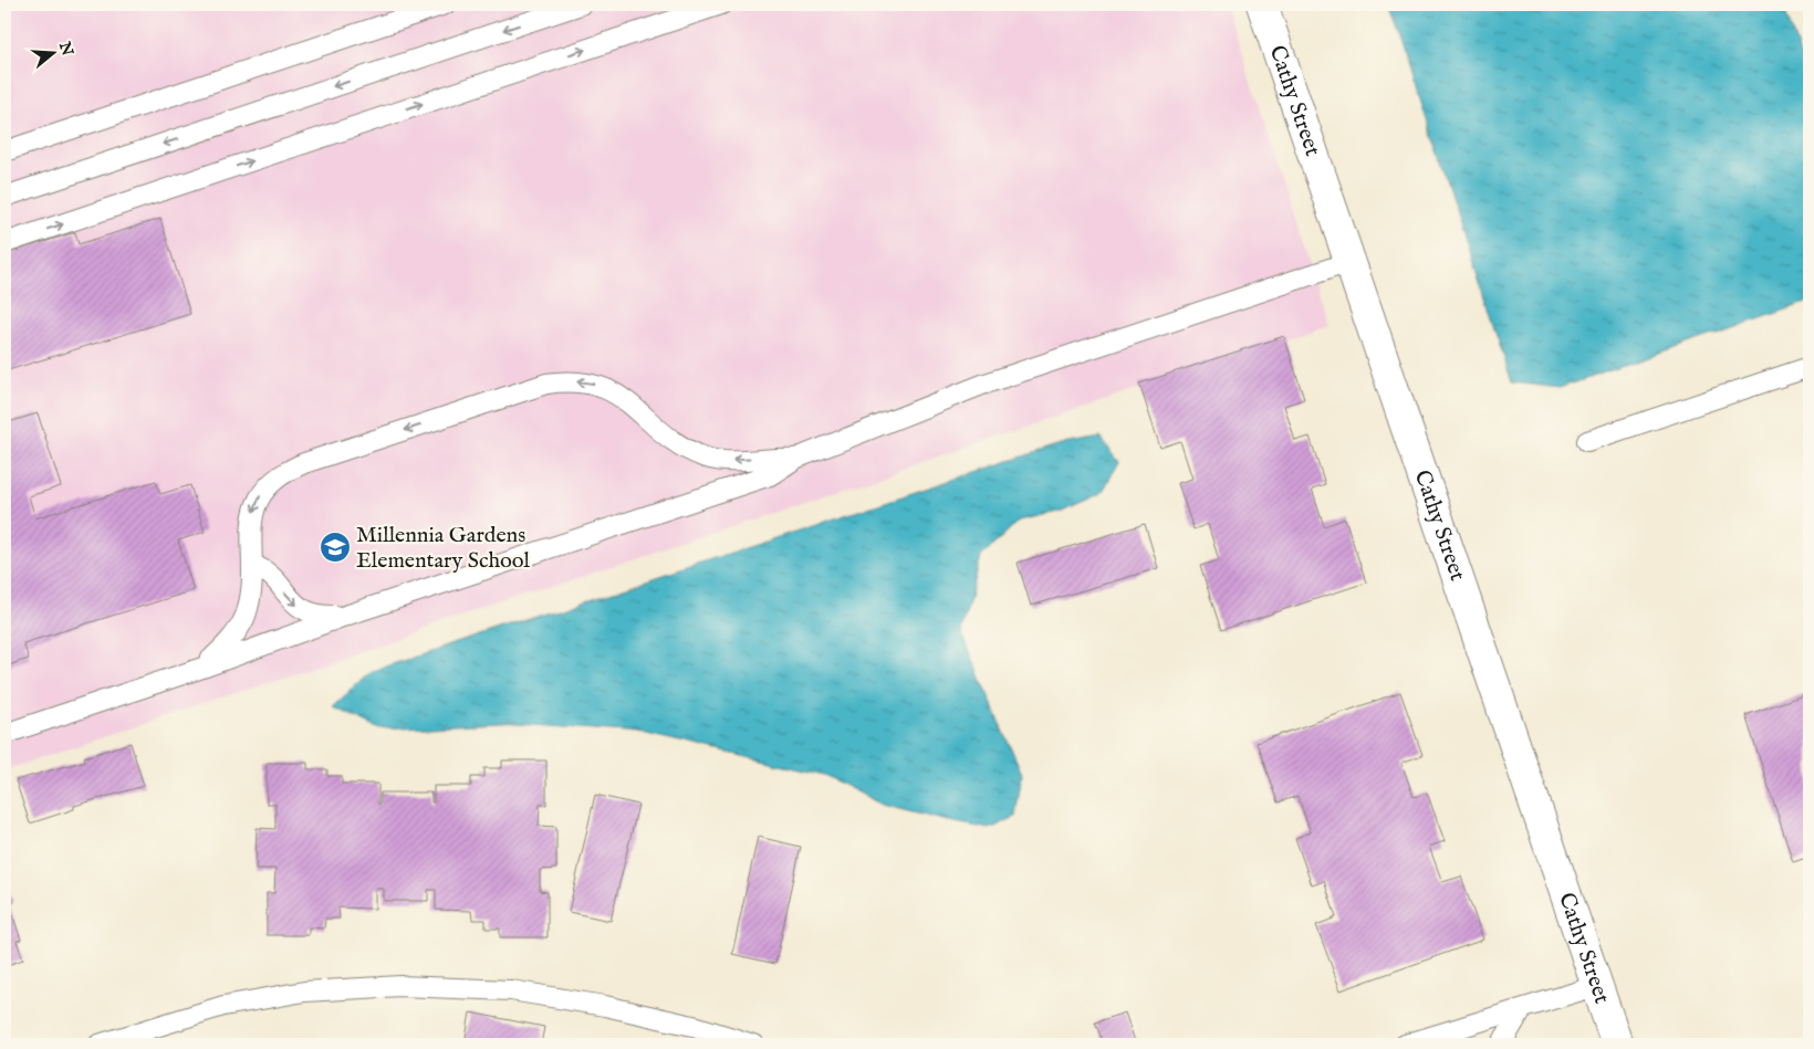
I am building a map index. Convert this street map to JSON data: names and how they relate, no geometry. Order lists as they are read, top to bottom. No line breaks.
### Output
{"streets":{"street":["Cathy Street"]},"places":{"school or university":["Millennia Gardens Elementary School"]},"north":"right"}
